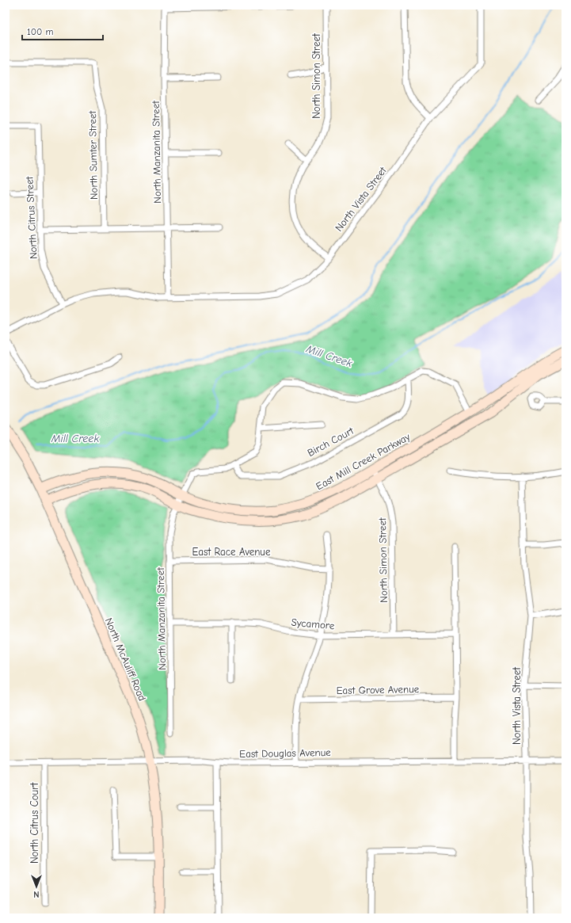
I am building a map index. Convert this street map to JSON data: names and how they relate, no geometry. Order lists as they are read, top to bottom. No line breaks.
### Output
{"streets":{"street":["North Simon Street","North Manzanita Street","North Sumter Street","North Vista Street","North Citrus Street","Birch Court","East Mill Creek Parkway","East Race Avenue","Sycamore","North McAuliff Road","East Grove Avenue","East Douglas Avenue","North Citrus Court"]},"crossings":[["North Simon Street","North Vista Street"],["North Simon Street","East Mill Creek Parkway"],["North Simon Street","Sycamore"],["North Manzanita Street","North Vista Street"],["North Manzanita Street","Birch Court"],["North Manzanita Street","East Mill Creek Parkway"],["North Manzanita Street","East Race Avenue"],["North Manzanita Street","Sycamore"],["North Vista Street","North Citrus Street"],["North Vista Street","East Douglas Avenue"],["East Mill Creek Parkway","North McAuliff Road"],["North McAuliff Road","East Douglas Avenue"],["East Douglas Avenue","North Citrus Court"]],"water":["Mill Creek"],"scale_bar":"100 m","north":"bottom"}
